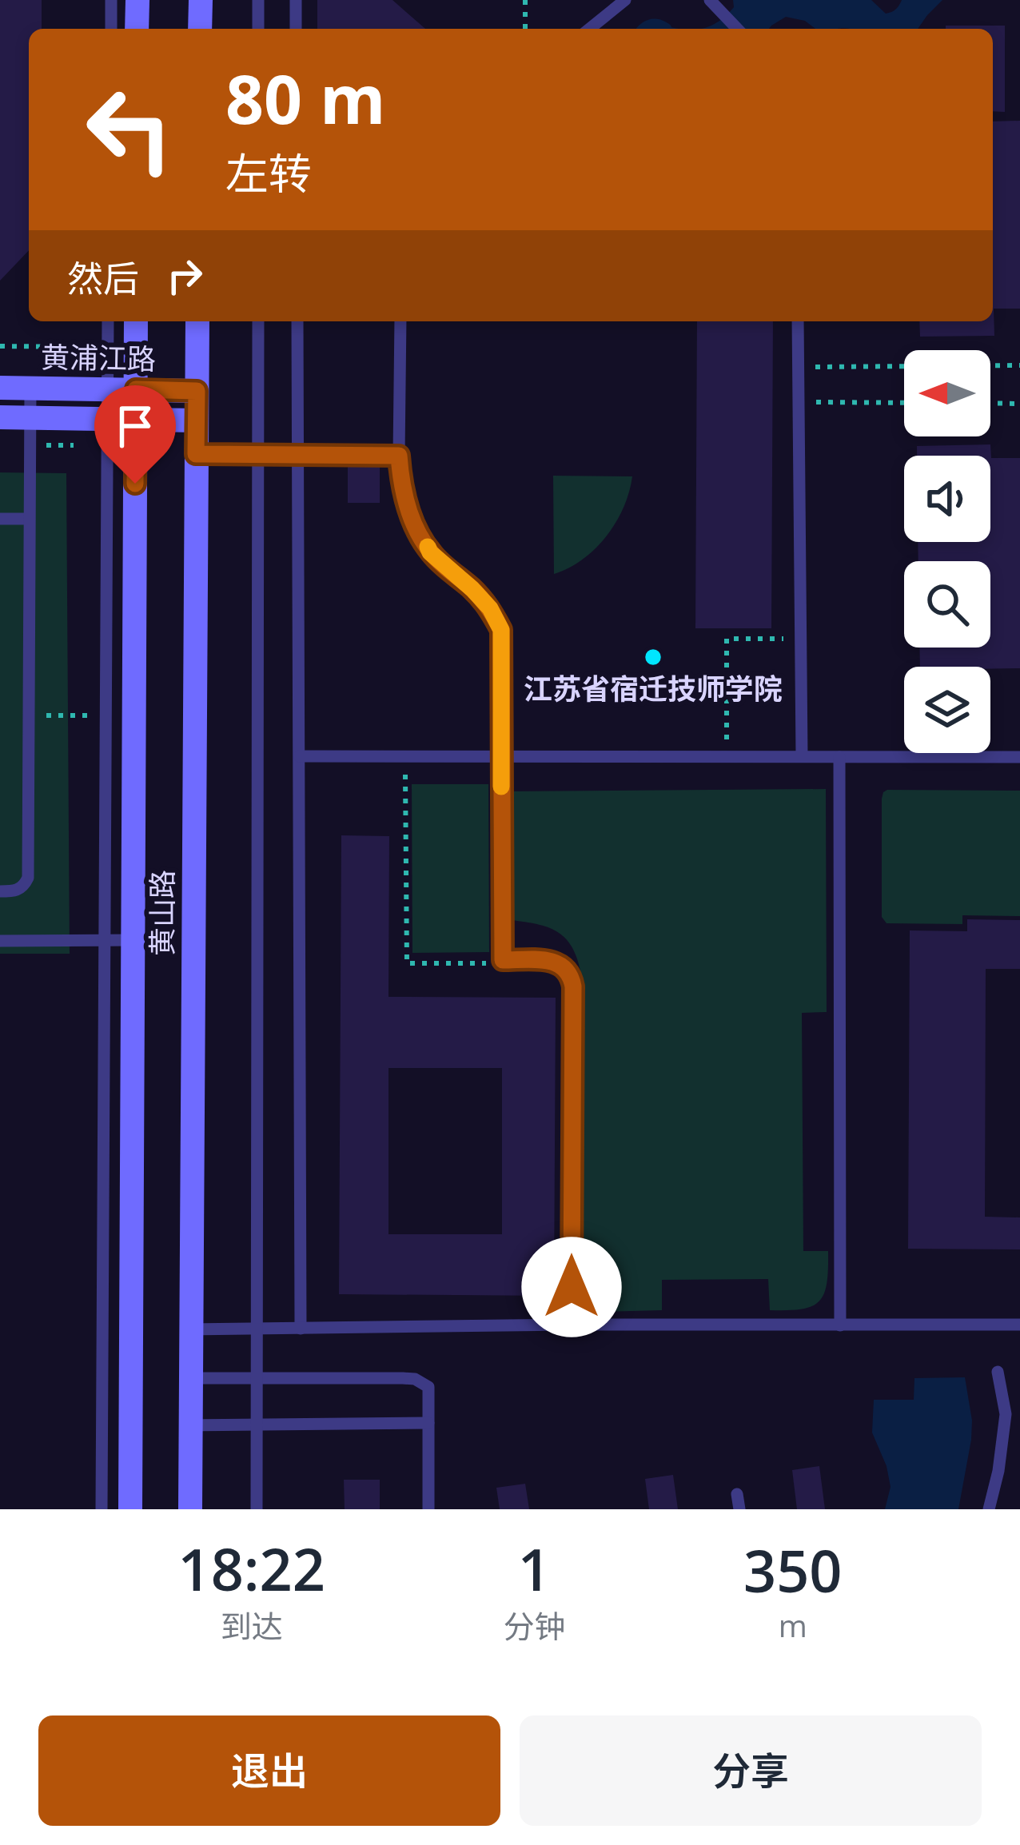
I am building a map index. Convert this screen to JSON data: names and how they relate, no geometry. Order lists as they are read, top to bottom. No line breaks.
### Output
{"streets":{"main road":["黄浦江路","黄山路"]},"crossings":[["黄浦江路","黄山路"]],"places":["江苏省宿迁技师学院"],"north":"left","page":{"turn":["80 m","左转"],"then":"然后","eta":["18:22","到达","1","分钟","350","m"],"buttons":["退出","分享"]}}
